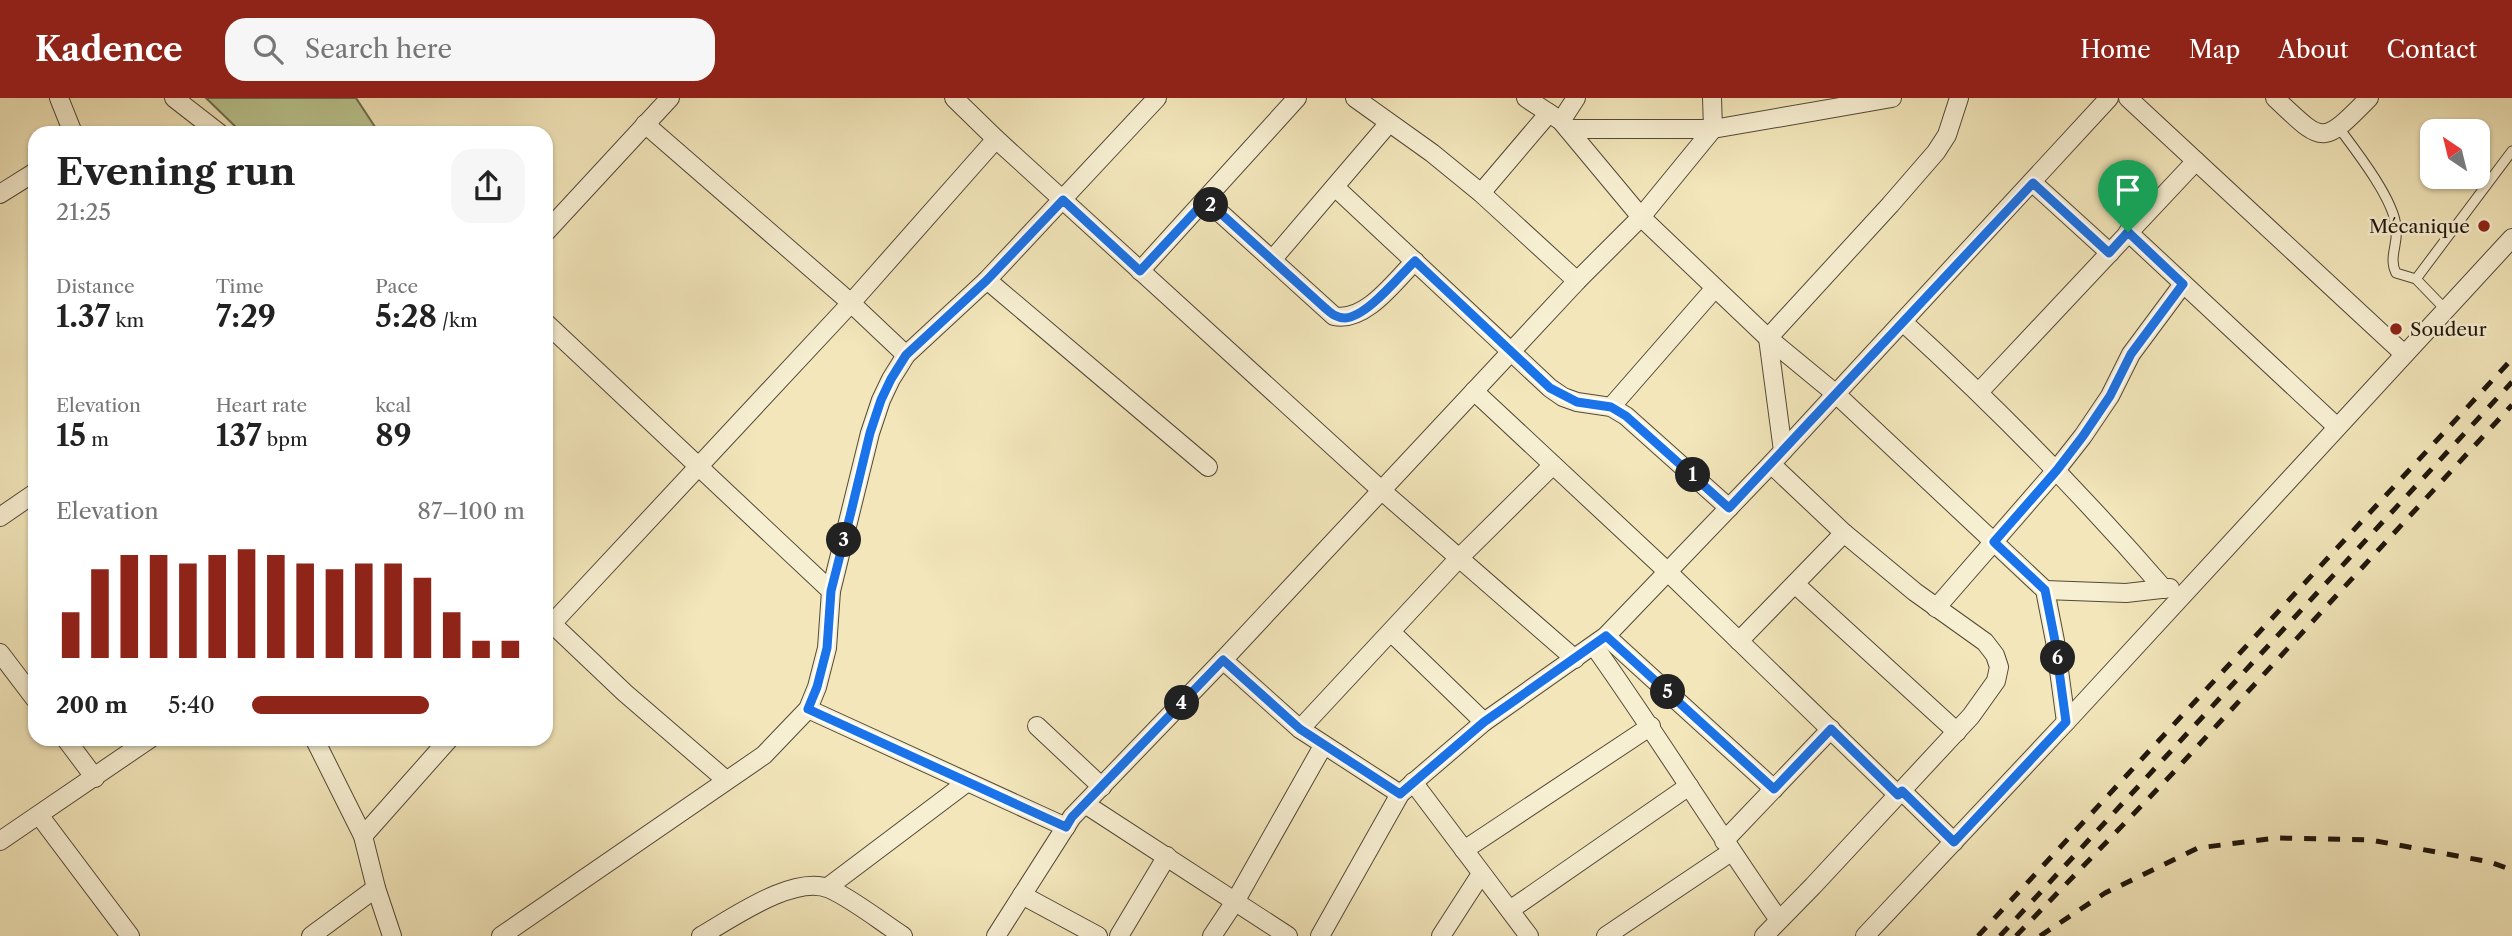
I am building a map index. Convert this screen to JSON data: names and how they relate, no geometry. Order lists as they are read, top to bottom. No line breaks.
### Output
{"places":["Mécanique","Soudeur"],"north":"top left","page":{"header":"Kadence","search":"Search here","nav":["Home","Map","About","Contact"],"heading":["Evening run","21:25"],"pins":["2","1","3","6","5","4"],"stats":[["Distance","1.37 km"],["Time","7:29"],["Pace","5:28 /km"],["Elevation","15 m"],["Heart rate","137 bpm"],["kcal","89"]],"chart":["Elevation","87–100 m"],"list":[{"name":"200 m","note":"5:40"}]}}
